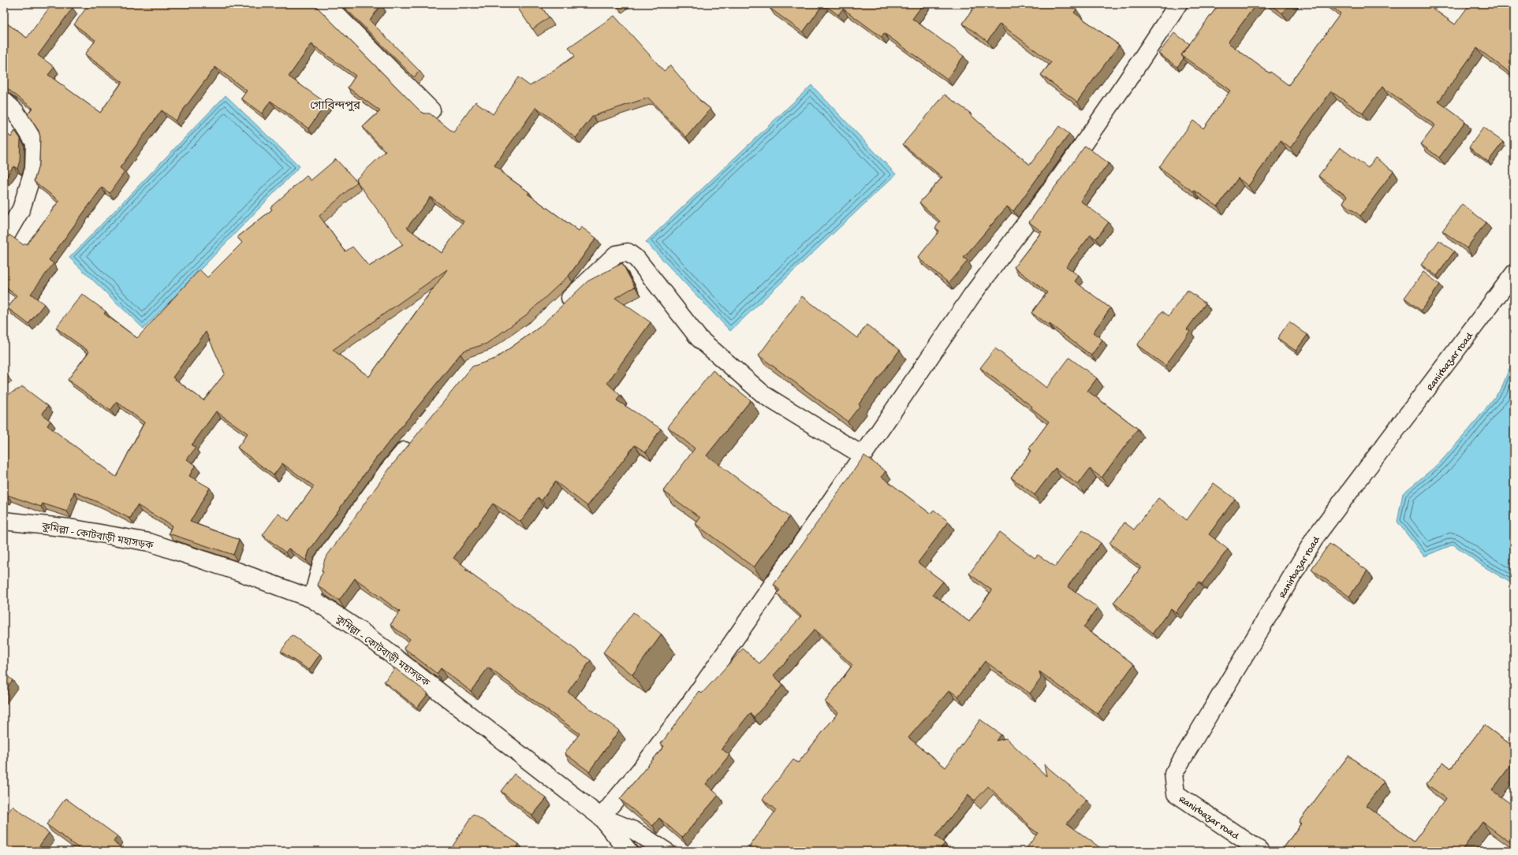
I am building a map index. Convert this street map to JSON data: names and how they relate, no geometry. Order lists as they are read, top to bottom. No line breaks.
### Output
{"streets":{"street":["Ranirbazar road","কুমিল্লা - কোটবাড়ী মহাসড়ক"]},"districts":["গোবিন্দপুর"]}
